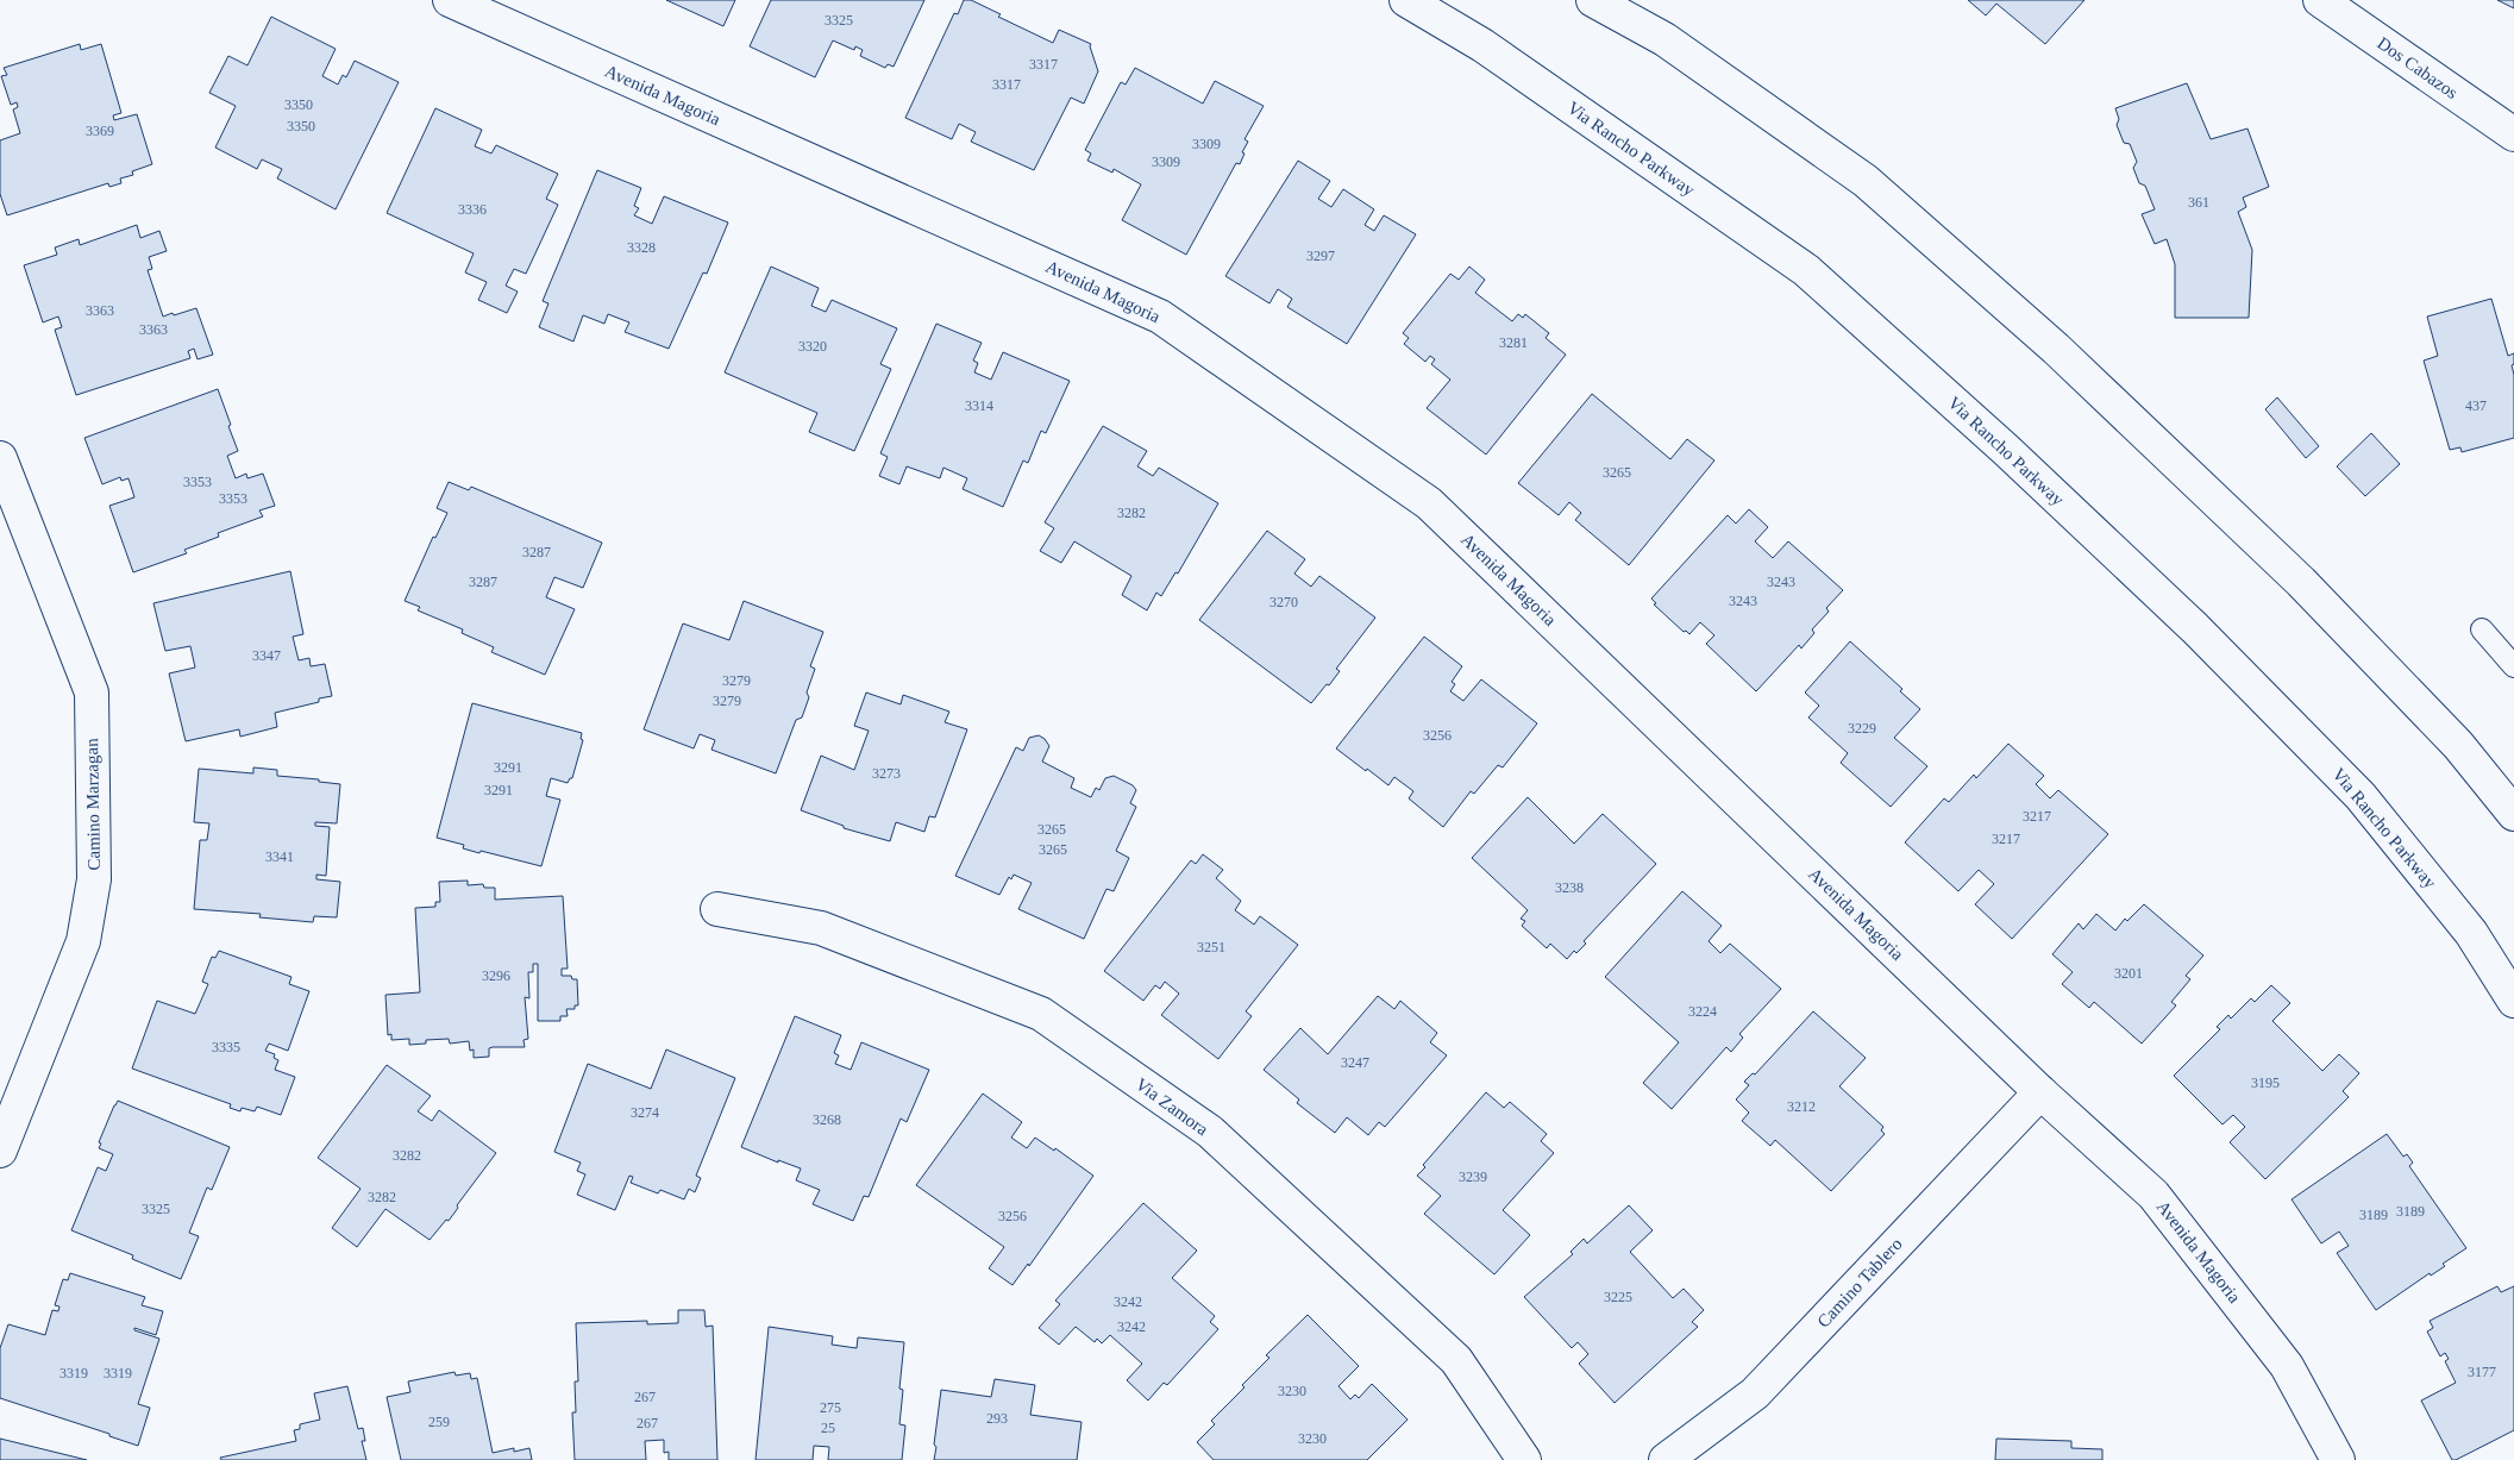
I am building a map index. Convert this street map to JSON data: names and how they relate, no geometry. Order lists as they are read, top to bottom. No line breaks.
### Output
{"streets":{"street":["Dos Cabazos","Avenida Magoria","Via Rancho Parkway","Camino Marzagan","Via Zamora","Camino Tablero"]},"crossings":[["Avenida Magoria","Camino Tablero"]],"house_numbers":["3325","3317","3317","3350","3350","3369","3309","3309","361","3336","3328","3297","3363","3363","3281","3320","3314","437","3265","3353","3353","3282","3287","3287","3243","3243","3270","3347","3279","3279","3229","3256","3291","3273","3291","3217","3265","3217","3265","3341","3238","3251","3201","3296","3224","3335","3247","3195","3212","3274","3268","3282","3239","3282","3325","3189","3189","3256","3225","3242","3242","3177","3319","3319","3230","267","275","293","259","267","25","3230"]}
